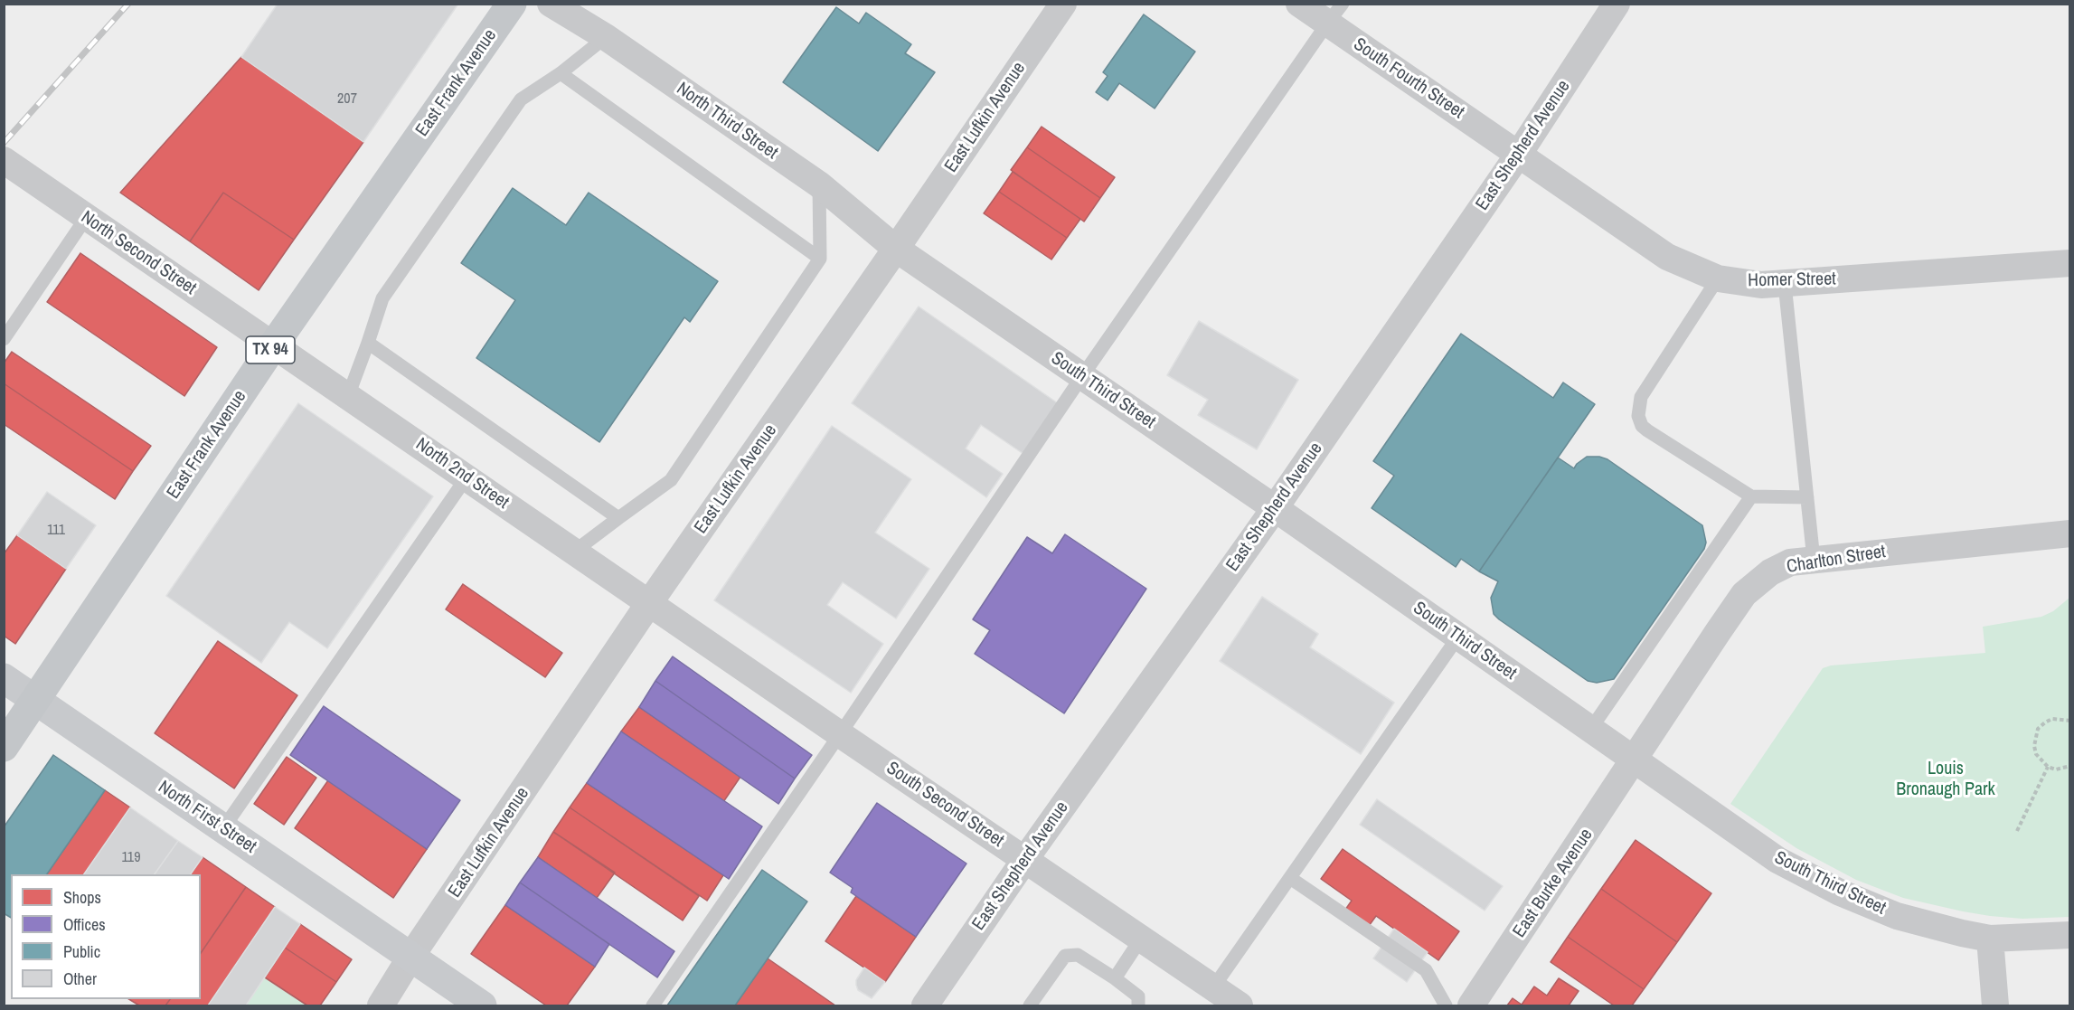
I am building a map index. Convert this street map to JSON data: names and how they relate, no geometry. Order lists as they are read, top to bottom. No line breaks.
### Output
{"streets":{"main road":["East Frank Avenue","TX 94","North First Street"],"street":["South Fourth Street","East Lufkin Avenue","North Third Street","East Shepherd Avenue","North Second Street","Homer Street","South Third Street","North 2nd Street","Charlton Street","South Second Street","East Burke Avenue"]},"crossings":[["South Fourth Street","East Shepherd Avenue"],["South Fourth Street","Homer Street"],["East Frank Avenue","North Second Street"],["East Frank Avenue","TX 94"],["East Frank Avenue","North 2nd Street"],["East Frank Avenue","North First Street"],["East Lufkin Avenue","North Third Street"],["East Lufkin Avenue","South Third Street"],["East Lufkin Avenue","North 2nd Street"],["East Lufkin Avenue","South Second Street"],["East Lufkin Avenue","North First Street"],["North Third Street","South Third Street"],["East Shepherd Avenue","Homer Street"],["East Shepherd Avenue","South Third Street"],["East Shepherd Avenue","South Second Street"],["North Second Street","North 2nd Street"],["TX 94","North First Street"],["South Third Street","Charlton Street"],["South Third Street","East Burke Avenue"],["North 2nd Street","South Second Street"],["Charlton Street","East Burke Avenue"]],"parks":["Louis Bronaugh Park"],"house_numbers":["207","111","119"],"legend":["Shops","Offices","Public","Other"]}
